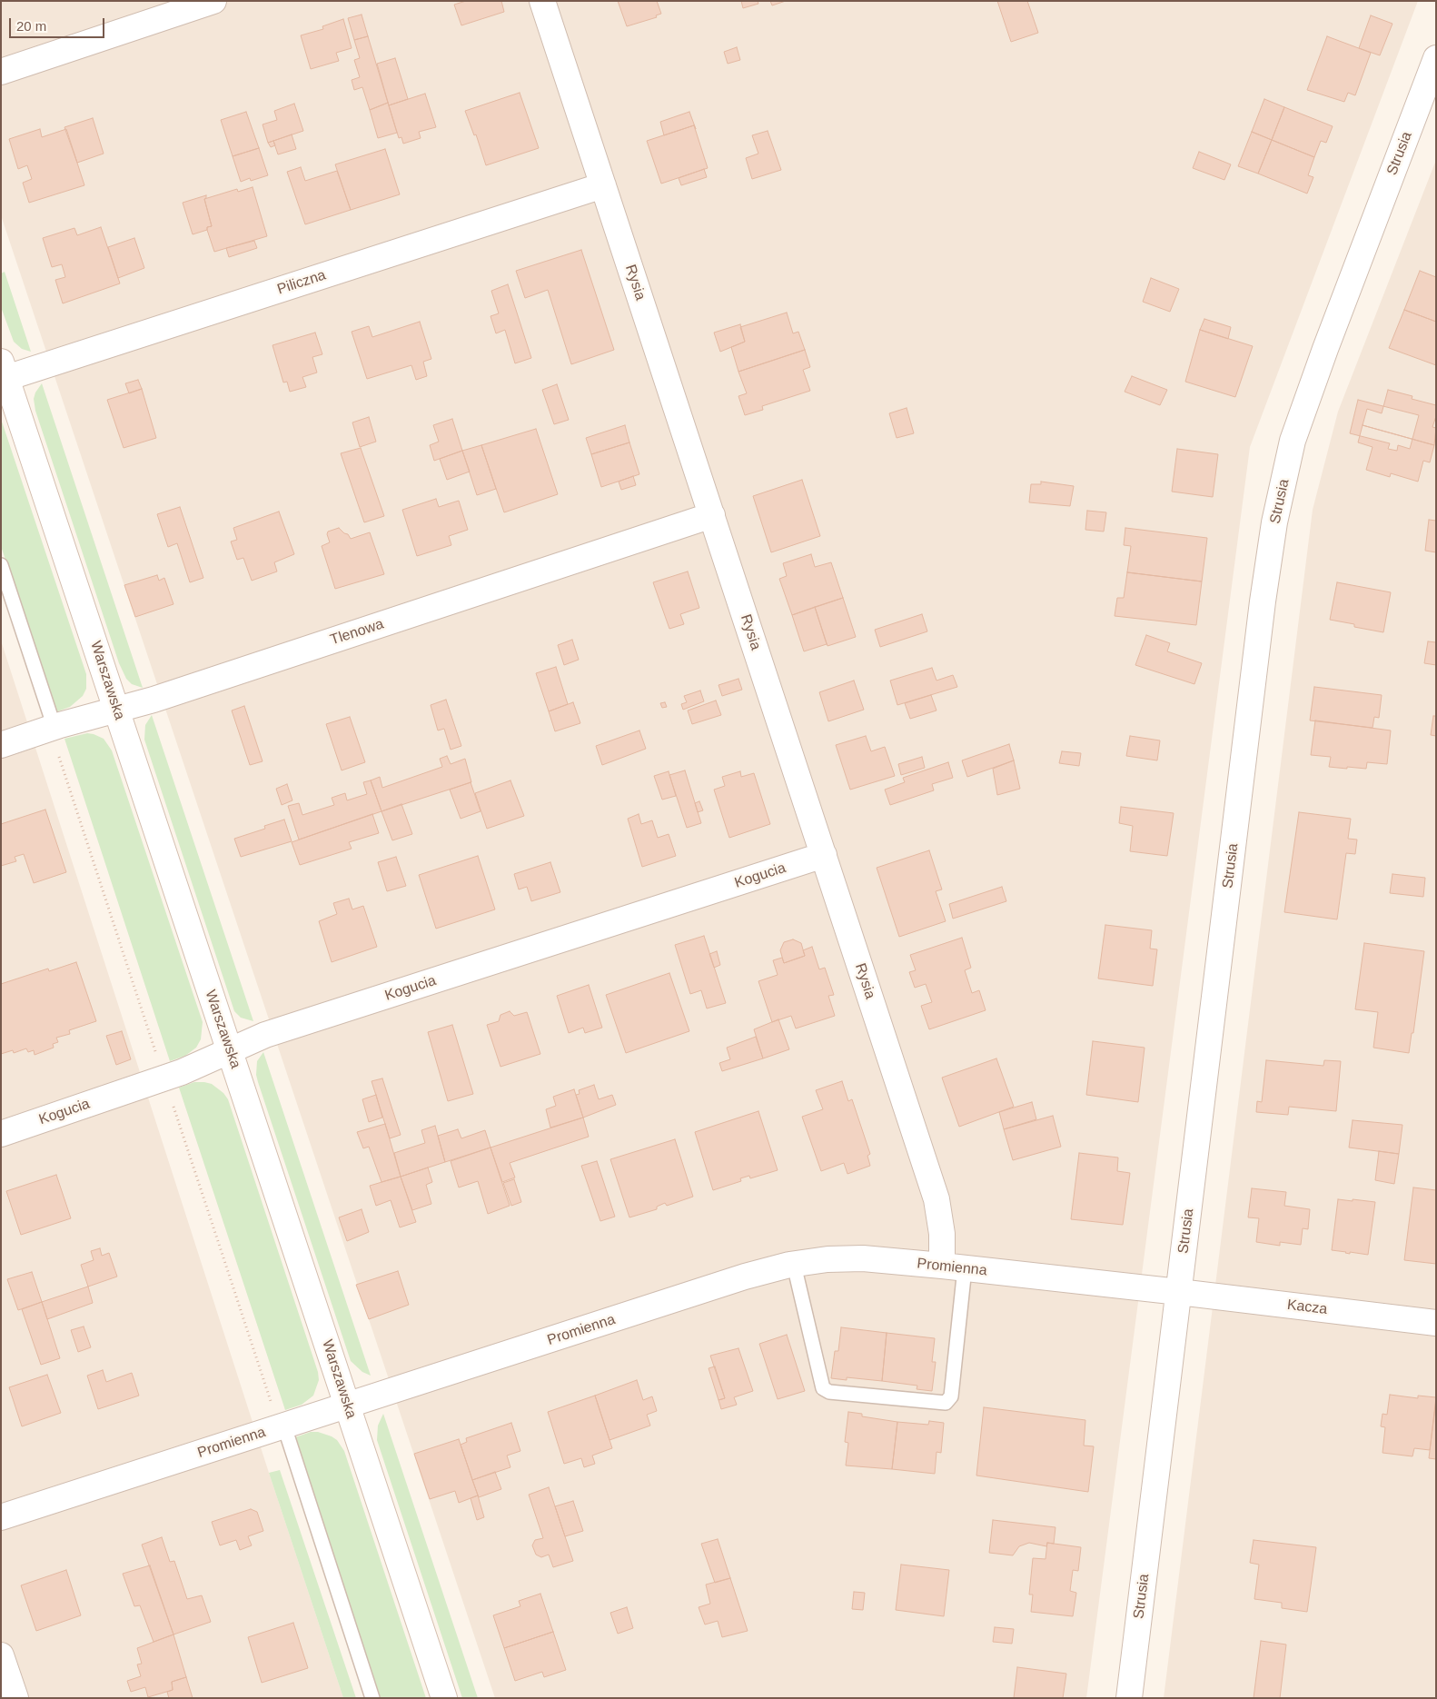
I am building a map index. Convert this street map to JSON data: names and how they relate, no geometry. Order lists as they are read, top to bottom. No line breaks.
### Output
{"streets":{"street":["Strusia","Piliczna","Rysia","Tlenowa","Warszawska","Kogucia","Promienna","Kacza"]},"crossings":[["Strusia","Promienna"],["Strusia","Kacza"],["Piliczna","Rysia"],["Piliczna","Warszawska"],["Rysia","Tlenowa"],["Rysia","Kogucia"],["Rysia","Promienna"],["Tlenowa","Warszawska"],["Warszawska","Kogucia"],["Warszawska","Promienna"],["Promienna","Kacza"]],"scale_bar":"20 m"}
